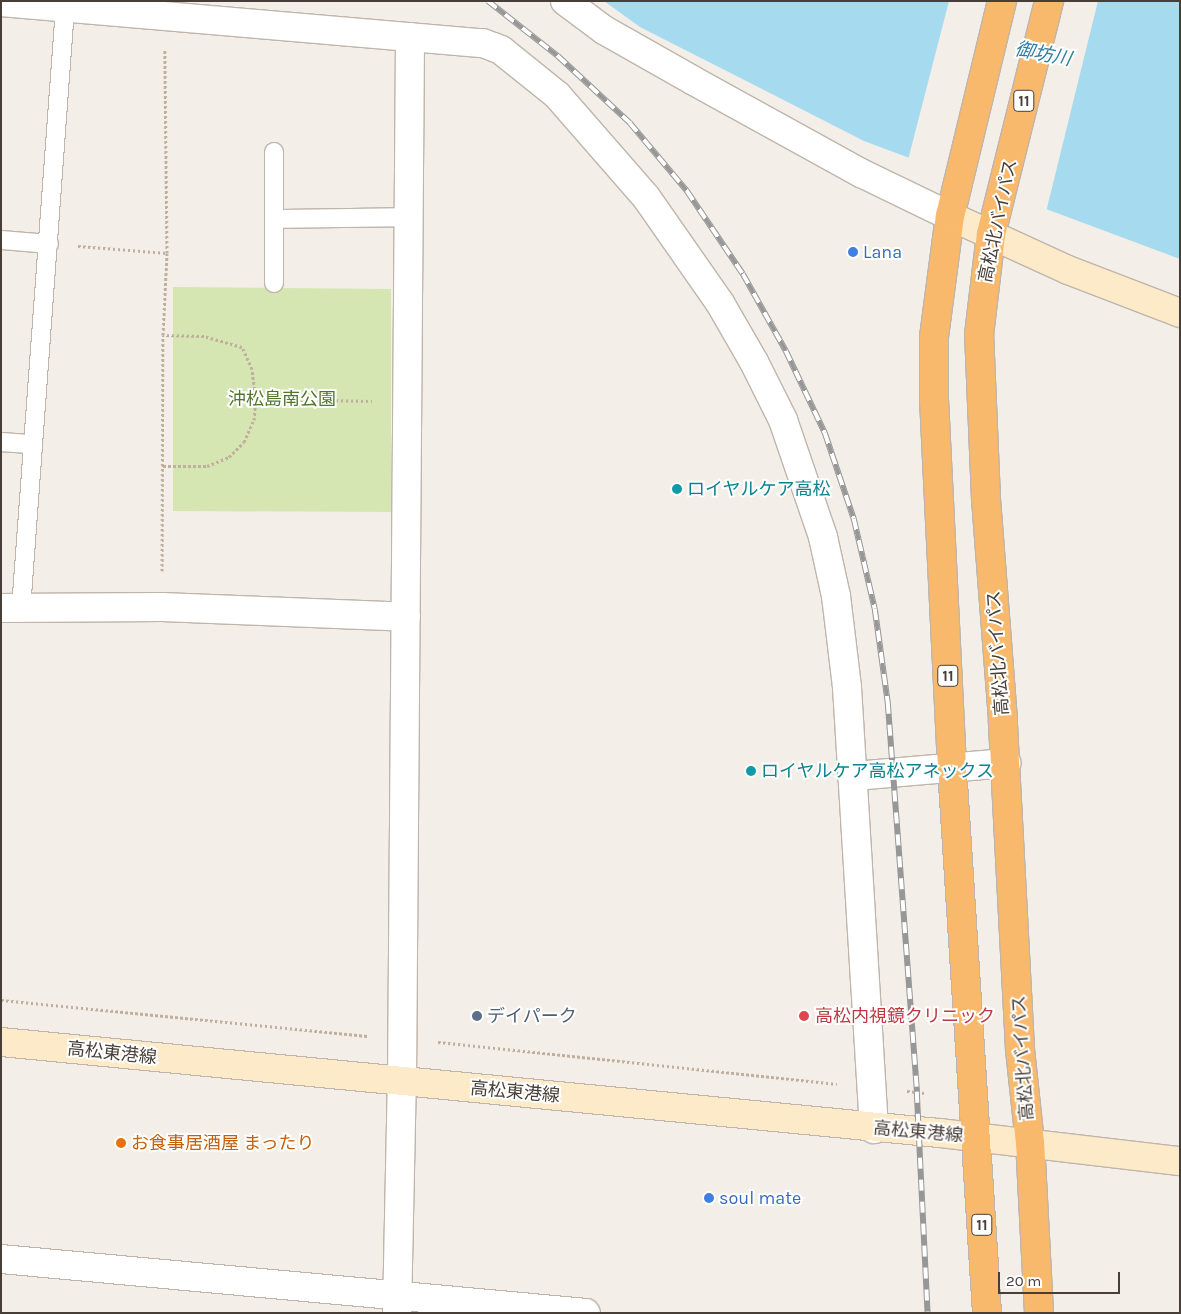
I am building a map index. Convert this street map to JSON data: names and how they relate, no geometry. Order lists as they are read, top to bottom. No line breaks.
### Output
{"streets":{"highway":["11","高松北バイパス"],"main road":["高松東港線"]},"crossings":[["11","高松東港線"],["高松北バイパス","高松東港線"]],"water":["御坊川"],"parks":["沖松島南公園"],"places":["Lana","ロイヤルケア高松","ロイヤルケア高松アネックス","デイパーク","高松内視鏡クリニック","お食事居酒屋 まったり","soul mate"],"scale_bar":"20 m"}
